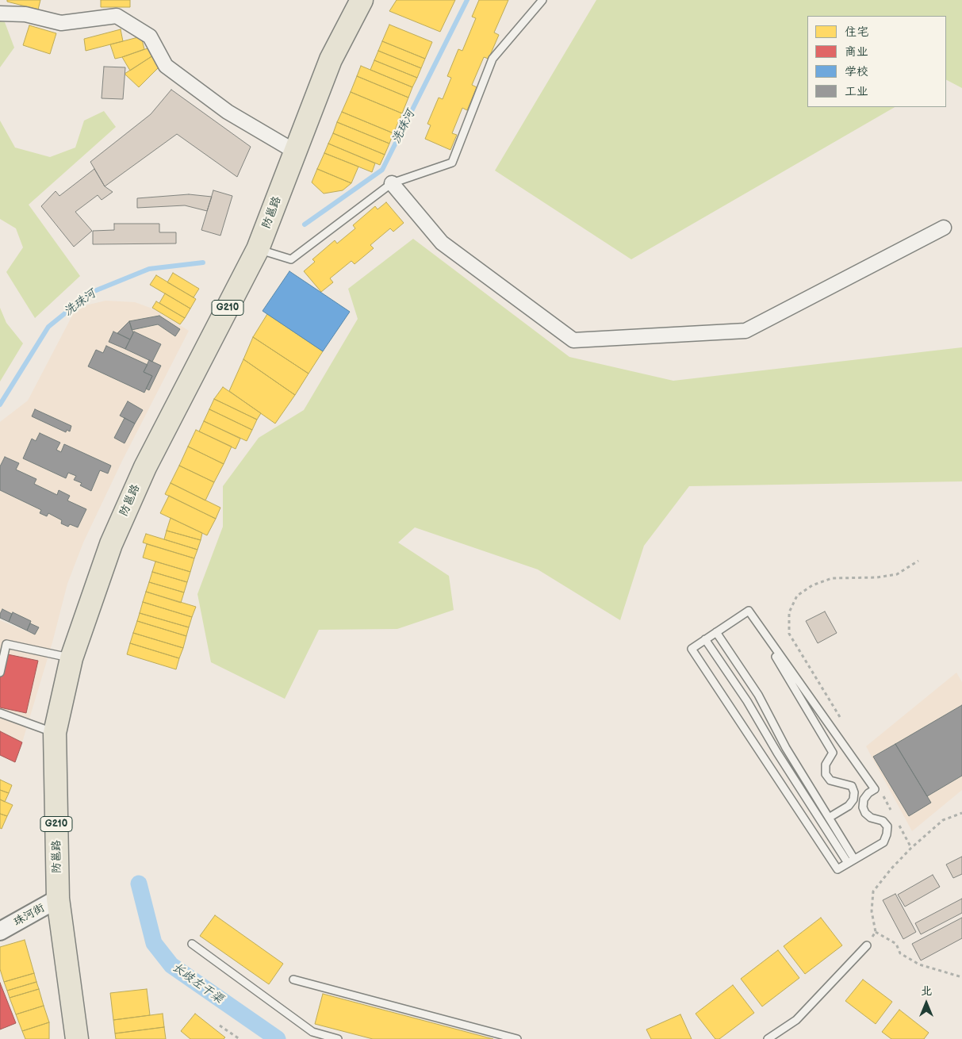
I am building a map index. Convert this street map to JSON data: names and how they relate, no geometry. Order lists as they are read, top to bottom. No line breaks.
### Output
{"streets":{"highway":["防邕路","G210"],"street":["珠河街"]},"crossings":[["防邕路","珠河街"]],"water":["洗珠河","长歧左干渠"],"legend":["住宅","商业","学校","工业"],"north":"top"}
